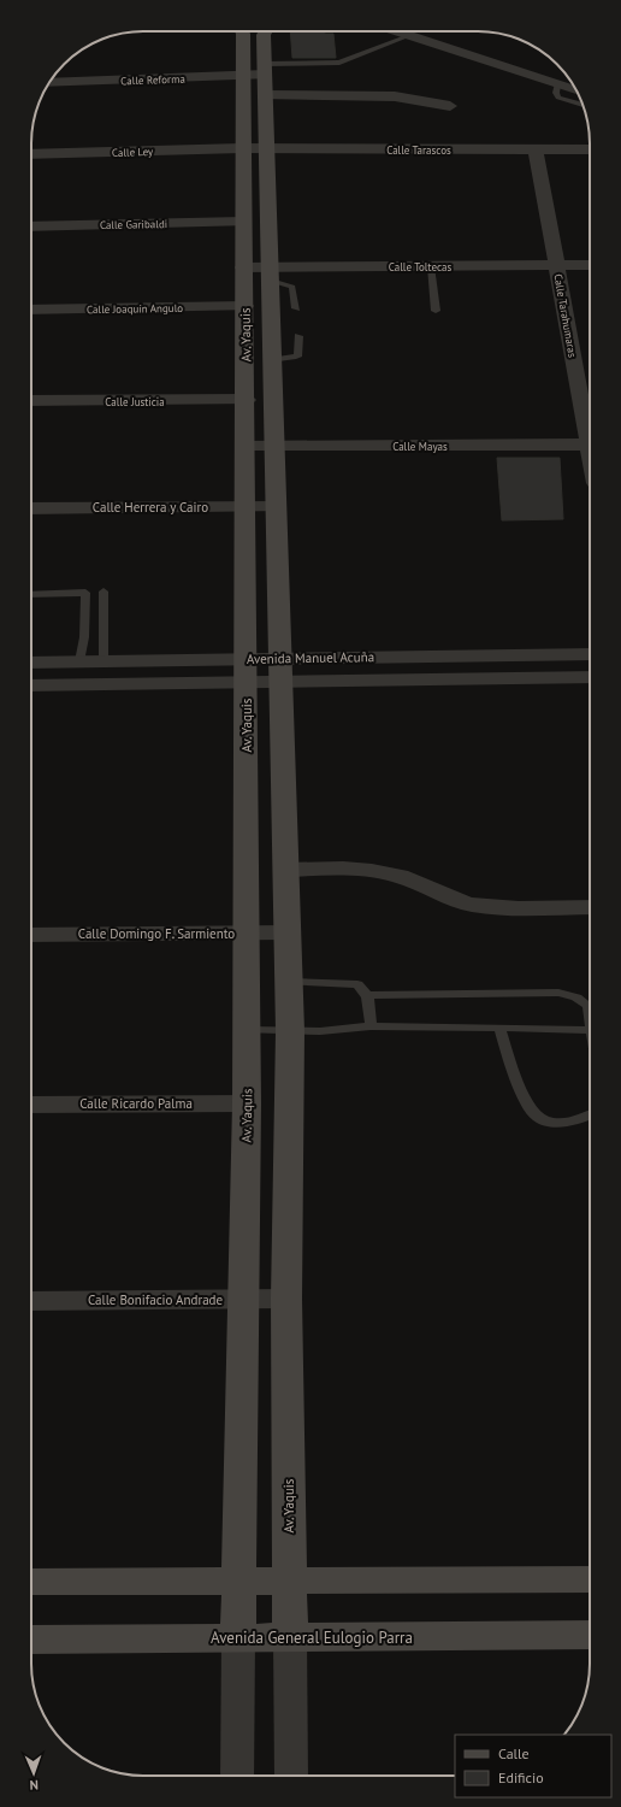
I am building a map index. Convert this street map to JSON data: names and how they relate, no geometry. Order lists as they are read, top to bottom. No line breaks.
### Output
{"streets":{"street":["Calle Reforma","Calle Tarascos","Calle Ley","Calle Garibaldi","Calle Toltecas","Calle Joaquín Angulo","Calle Tarahumaras","Av. Yaquis","Calle Justicia","Calle Mayas","Calle Herrera y Cairo","Avenida Manuel Acuña","Calle Domingo F. Sarmiento","Calle Ricardo Palma","Calle Bonifacio Andrade","Avenida General Eulogio Parra"]},"crossings":[["Calle Reforma","Av. Yaquis"],["Calle Tarascos","Calle Ley"],["Calle Tarascos","Calle Tarahumaras"],["Calle Tarascos","Av. Yaquis"],["Calle Ley","Av. Yaquis"],["Calle Garibaldi","Av. Yaquis"],["Calle Toltecas","Calle Tarahumaras"],["Calle Toltecas","Av. Yaquis"],["Calle Joaquín Angulo","Av. Yaquis"],["Av. Yaquis","Calle Justicia"],["Av. Yaquis","Calle Mayas"],["Av. Yaquis","Calle Herrera y Cairo"],["Av. Yaquis","Avenida Manuel Acuña"],["Av. Yaquis","Calle Domingo F. Sarmiento"],["Av. Yaquis","Calle Ricardo Palma"],["Av. Yaquis","Calle Bonifacio Andrade"],["Av. Yaquis","Avenida General Eulogio Parra"]],"legend":["Calle","Edificio"],"north":"bottom"}
